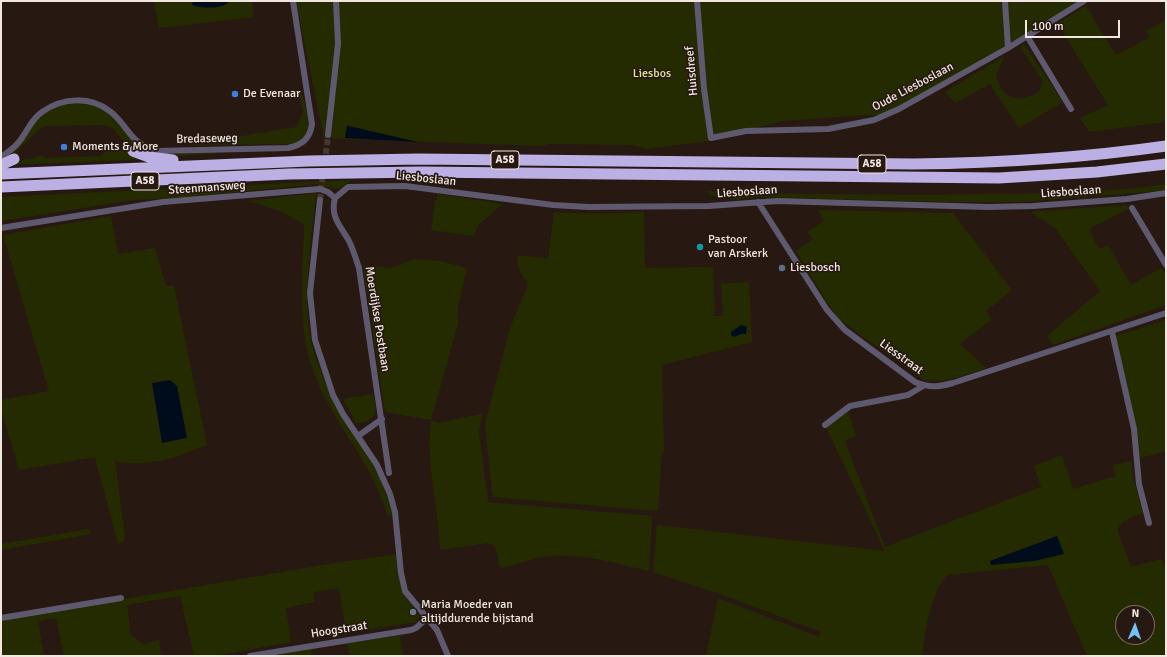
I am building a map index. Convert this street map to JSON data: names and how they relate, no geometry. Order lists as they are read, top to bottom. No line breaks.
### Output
{"streets":{"highway":["A58"],"street":["Huisdreef","Oude Liesboslaan","Bredaseweg","Liesboslaan","Steenmansweg","Moerdijkse Postbaan","Liesstraat","Hoogstraat"]},"crossings":[["Huisdreef","Oude Liesboslaan"],["Liesboslaan","Steenmansweg"],["Liesboslaan","Moerdijkse Postbaan"],["Liesboslaan","Liesstraat"],["Steenmansweg","Moerdijkse Postbaan"]],"parks":["Liesbos"],"places":["De Evenaar","Moments & More","Pastoor van Arskerk","Liesbosch","Maria Moeder van altijddurende bijstand"],"scale_bar":"100 m","north":"top"}
